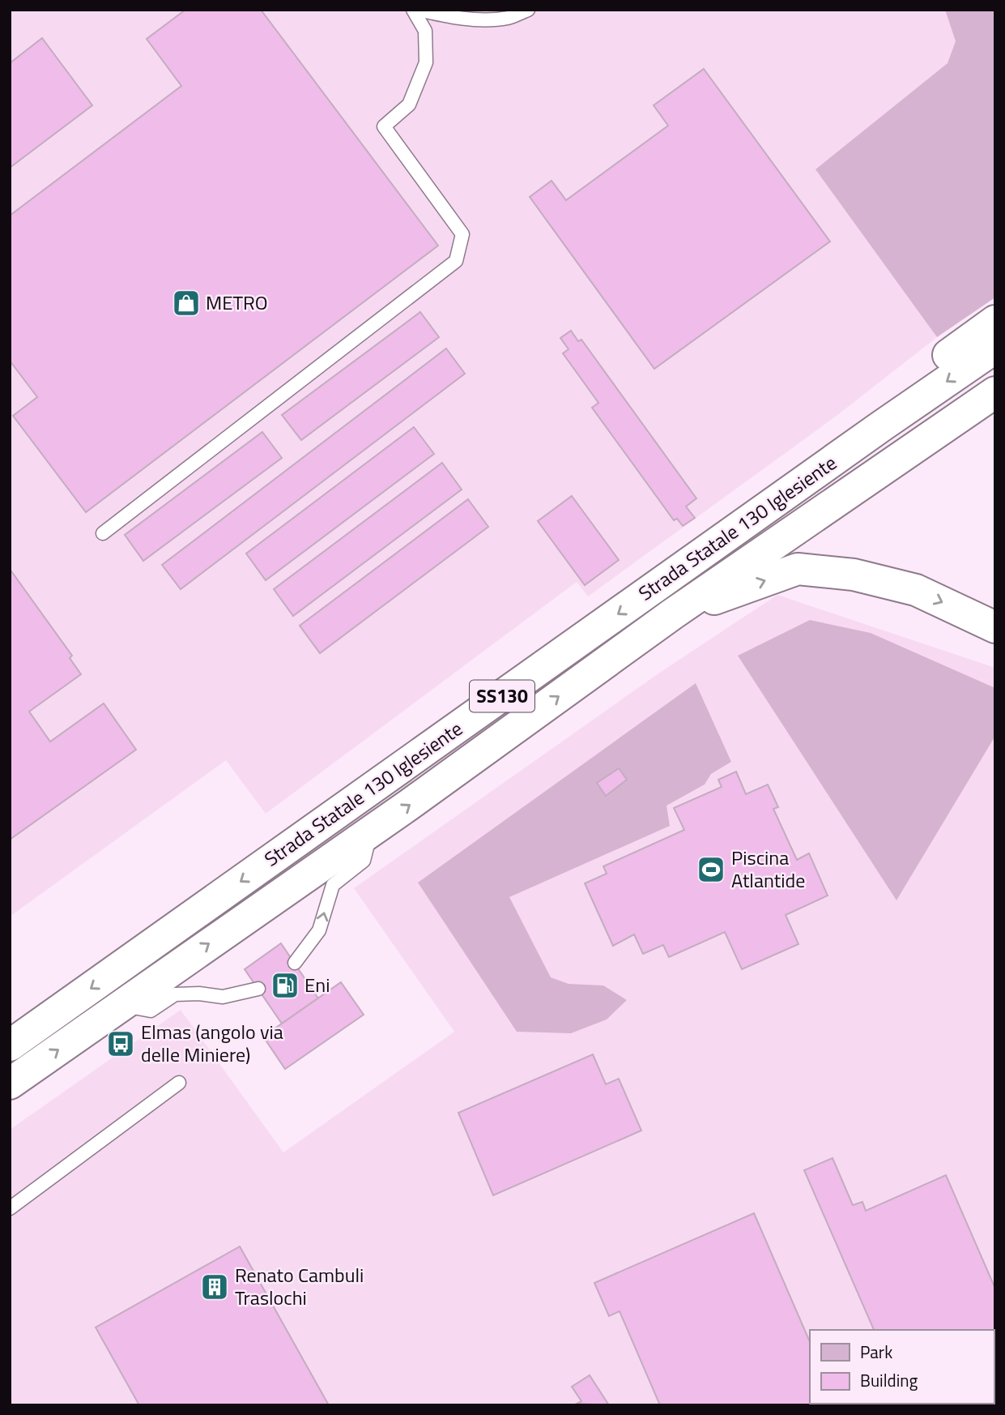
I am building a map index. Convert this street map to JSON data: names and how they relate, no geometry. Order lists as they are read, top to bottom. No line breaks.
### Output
{"streets":{"highway":["Strada Statale 130 Iglesiente","SS130"]},"places":{"shop":["METRO"],"sports":["Piscina Atlantide"],"fuel station":["Eni"],"bus stop":["Elmas (angolo via delle Miniere)"],"building":["Renato Cambuli Traslochi"]},"legend":["Park","Building"]}
